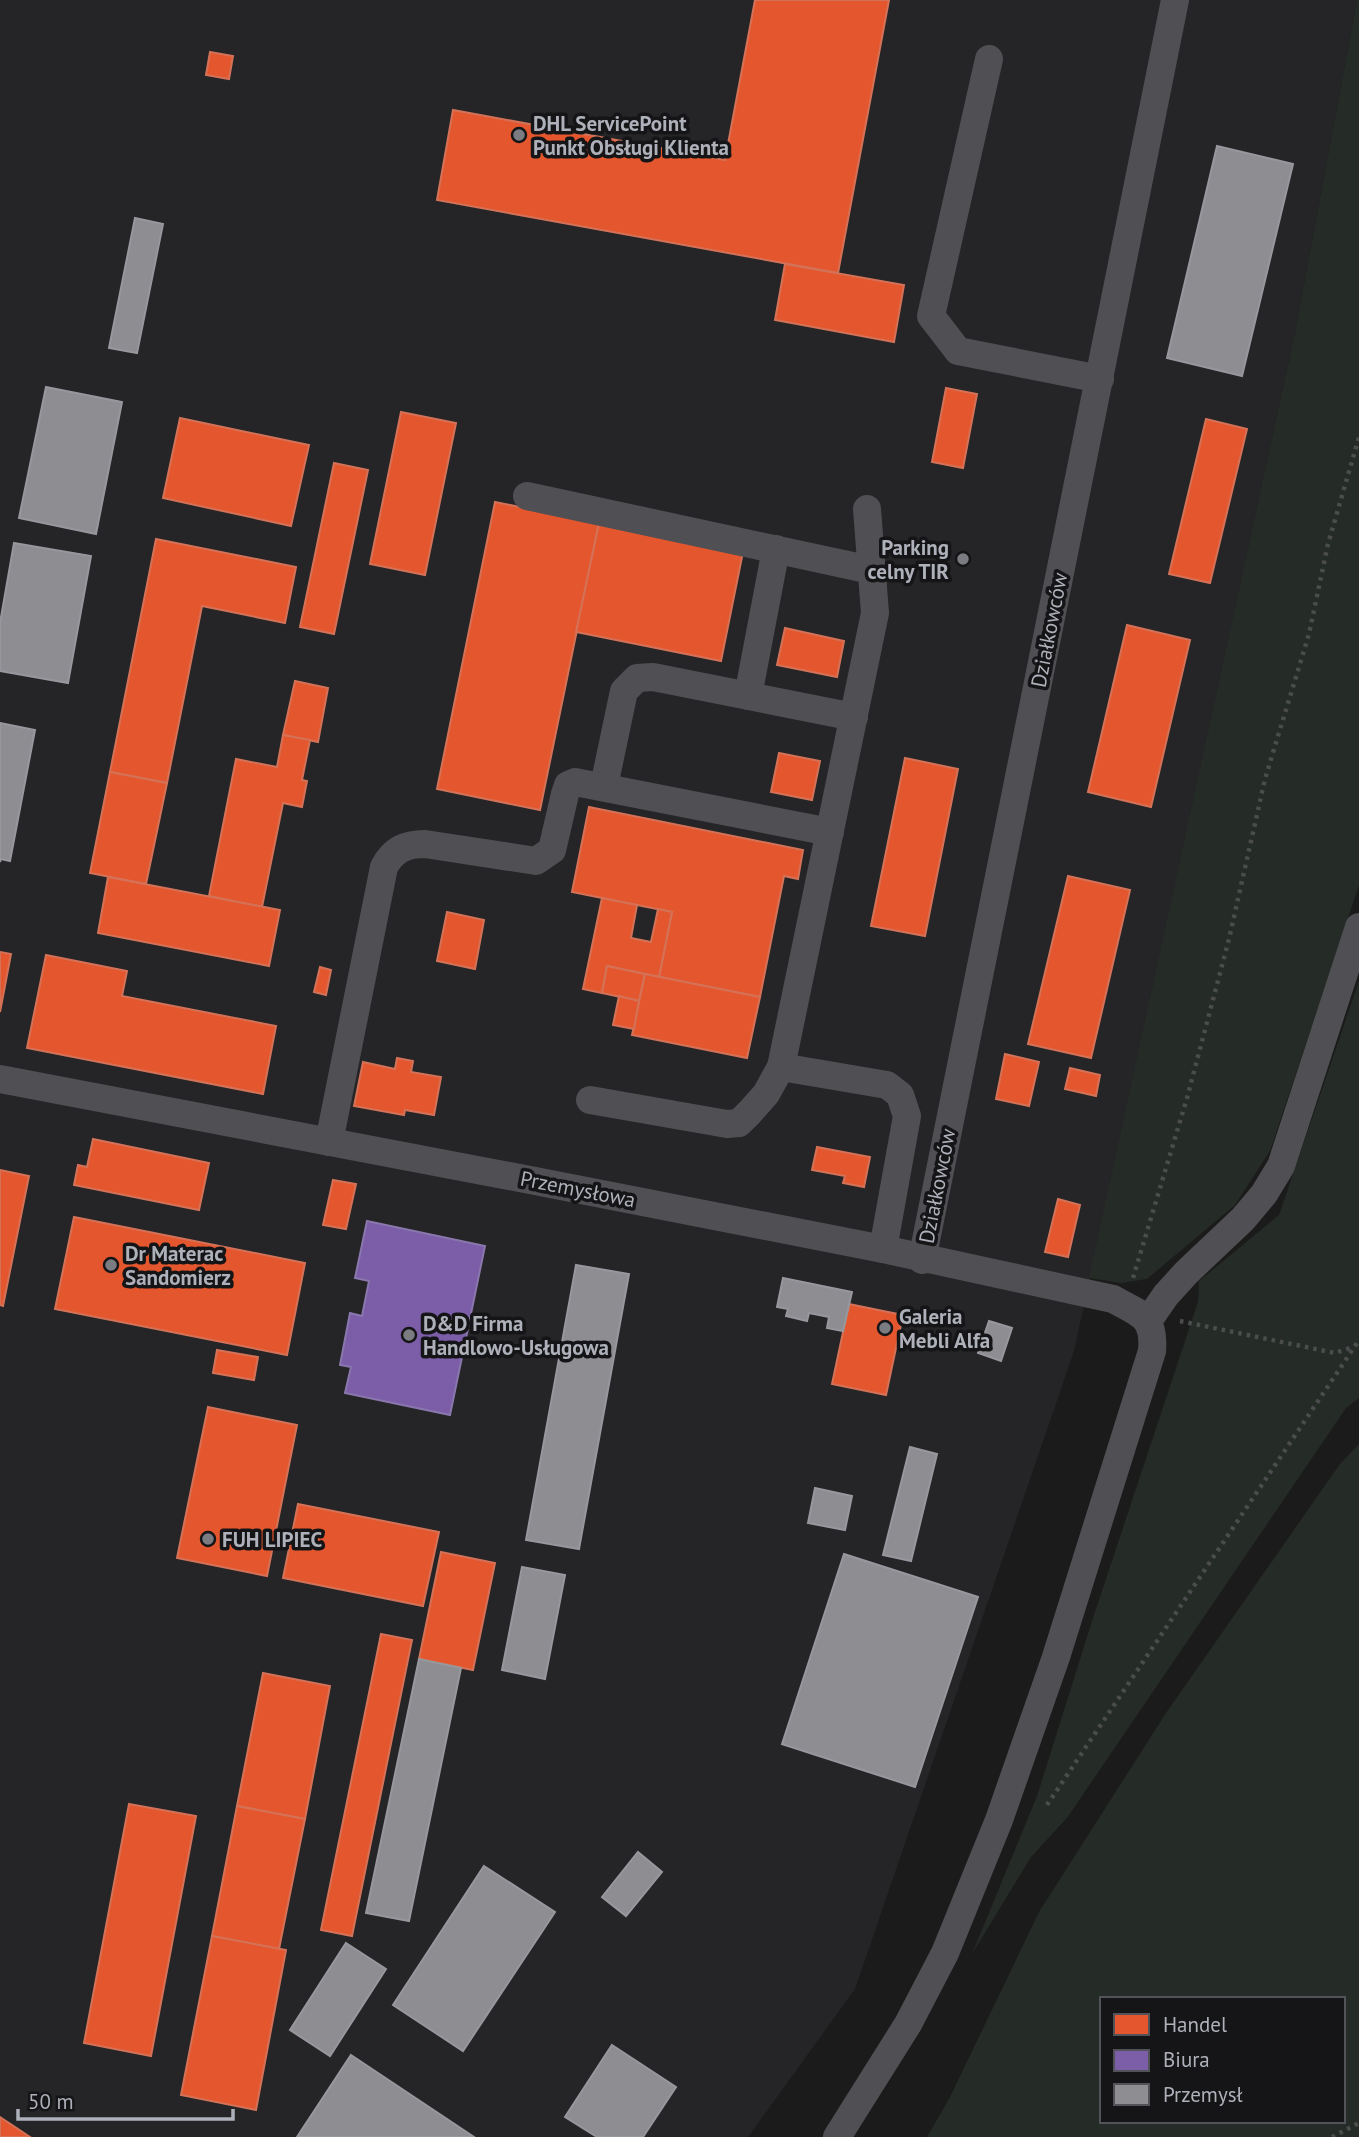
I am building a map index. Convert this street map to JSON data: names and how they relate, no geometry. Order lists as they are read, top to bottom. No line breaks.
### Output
{"streets":{"street":["Działkowców","Przemysłowa"]},"crossings":[["Działkowców","Przemysłowa"]],"places":["DHL ServicePoint Punkt Obsługi Klienta","Parking celny TIR","Dr Materac Sandomierz","Galeria Mebli Alfa","D&D Firma Handlowo-Usługowa","FUH LIPIEC"],"legend":["Handel","Biura","Przemysł"],"scale_bar":"50 m"}
